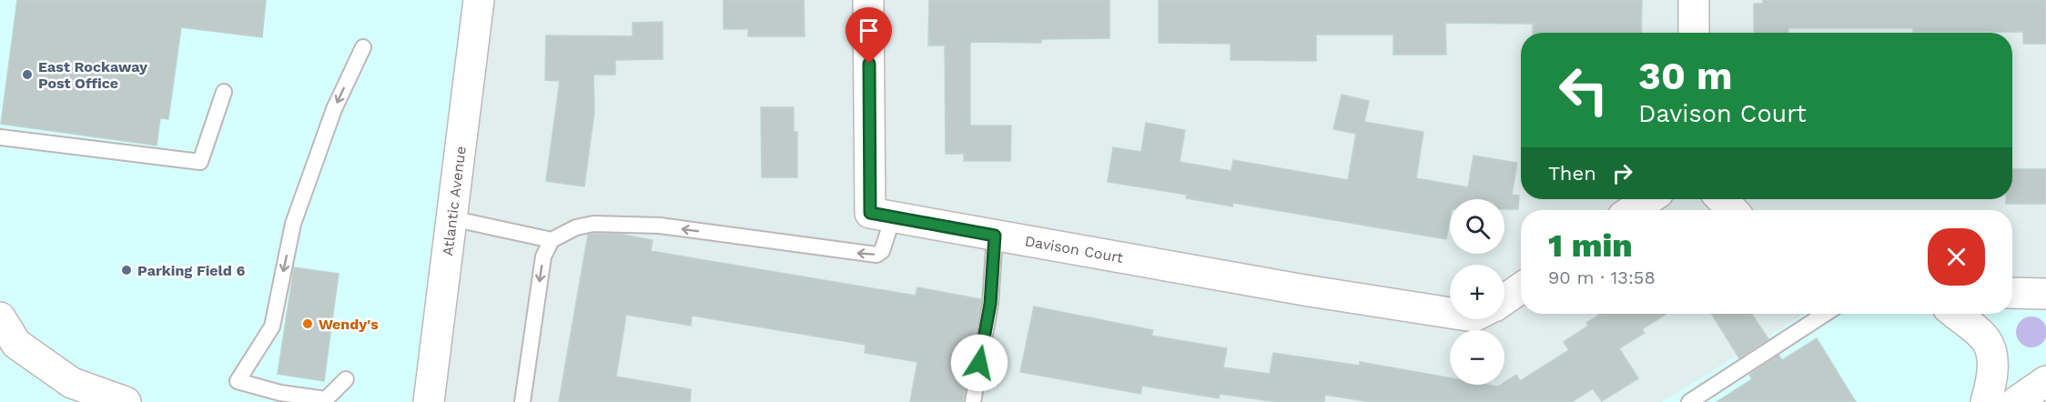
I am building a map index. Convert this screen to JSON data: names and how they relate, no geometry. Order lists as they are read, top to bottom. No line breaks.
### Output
{"streets":{"street":["Atlantic Avenue","Davison Court"]},"places":["East Rockaway Post Office","Parking Field 6","Wendy's"],"page":{"turn":["30 m","Davison Court"],"then":"Then","map_buttons":["+","−"],"heading":["1 min","90 m · 13:58"]}}
